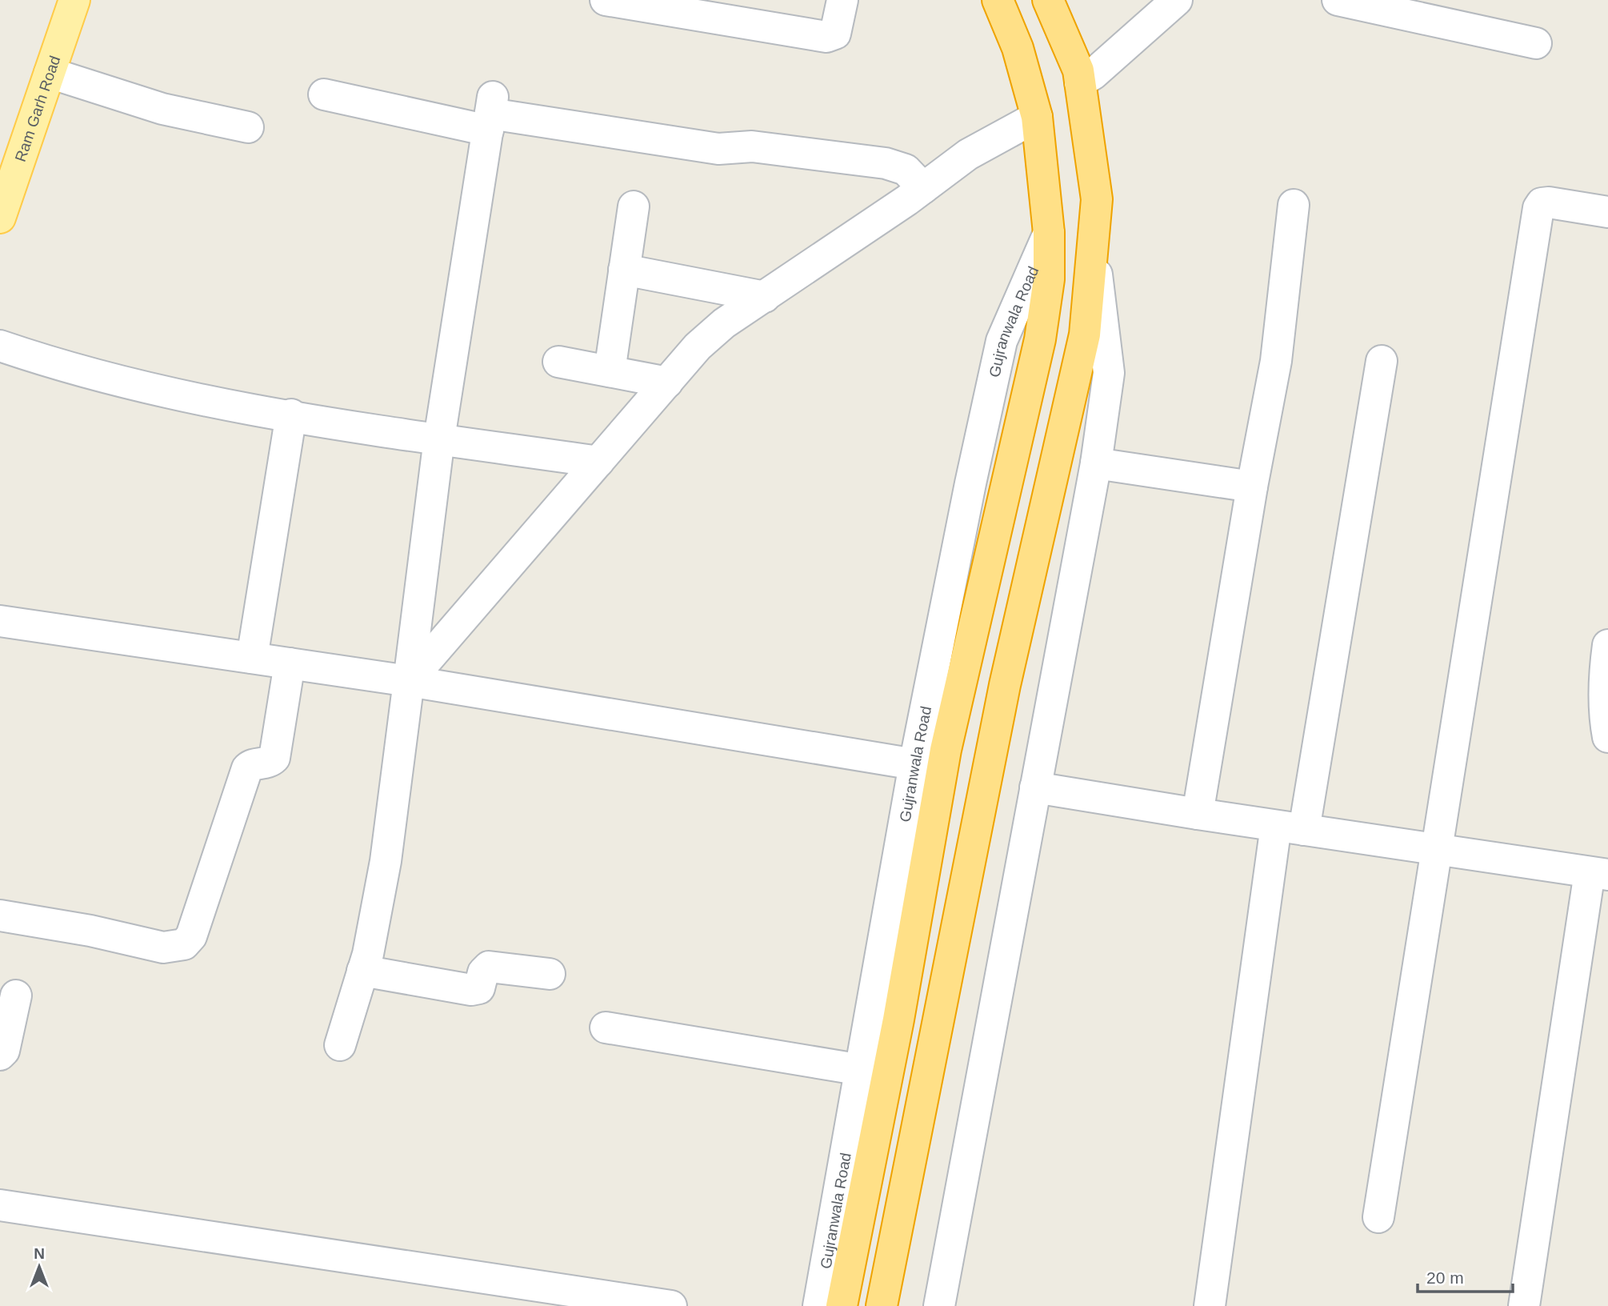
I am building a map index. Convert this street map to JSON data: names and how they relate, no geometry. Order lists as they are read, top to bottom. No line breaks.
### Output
{"streets":{"highway":["Gujranwala Road"],"main road":["Ram Garh Road"]},"scale_bar":"20 m","north":"top"}
